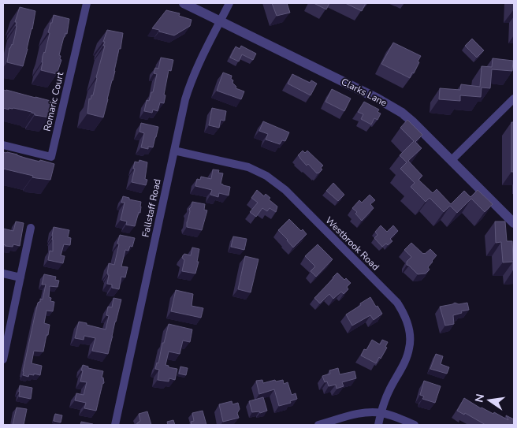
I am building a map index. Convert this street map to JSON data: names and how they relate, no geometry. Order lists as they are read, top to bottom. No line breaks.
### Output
{"streets":{"street":["Clarks Lane","Romaric Court","Fallstaff Road","Westbrook Road"]},"crossings":[["Clarks Lane","Fallstaff Road"],["Fallstaff Road","Westbrook Road"]],"north":"left"}
